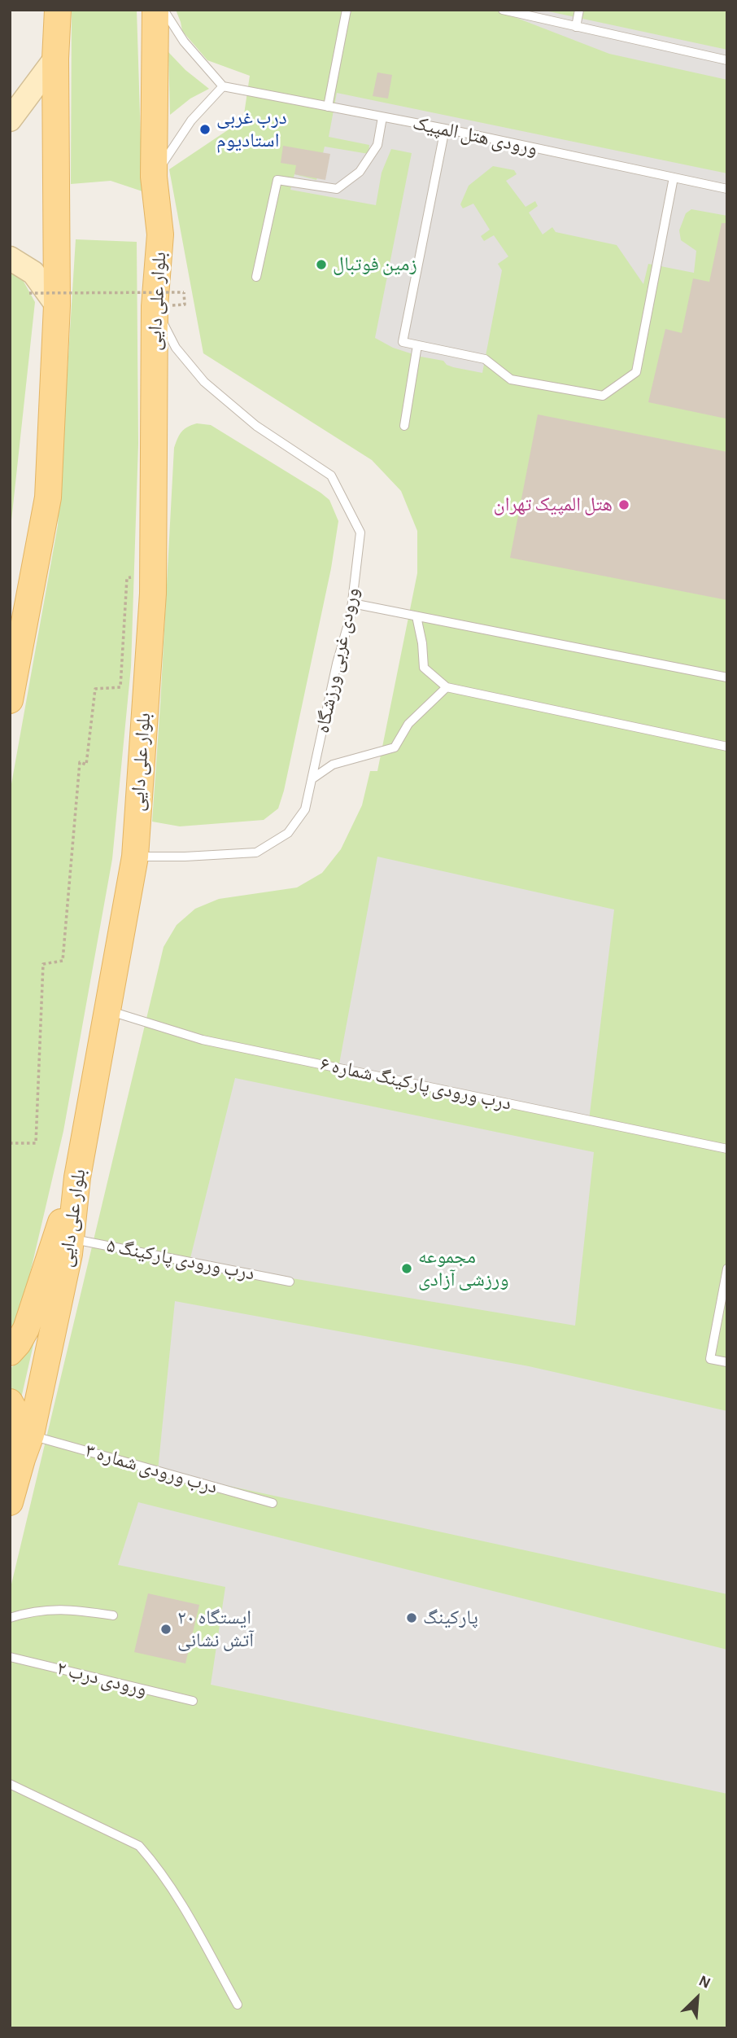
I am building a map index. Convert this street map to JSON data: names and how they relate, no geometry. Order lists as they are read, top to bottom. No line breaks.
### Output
{"streets":{"main road":["بلوار علی دایی"],"lane":["ورودی هتل المپیک","ورودی غربی ورزشگاه","درب ورودی پارکینگ شماره ۶","درب ورودی پارکینگ ۵","درب ورودی شماره ۳","ورودی درب ۲"]},"crossings":[["بلوار علی دایی","ورودی غربی ورزشگاه"],["بلوار علی دایی","درب ورودی پارکینگ شماره ۶"],["بلوار علی دایی","درب ورودی پارکینگ ۵"],["بلوار علی دایی","درب ورودی شماره ۳"]],"places":["درب غربی استادیوم","زمین فوتبال","هتل المپیک تهران","مجموعه ورزشی آزادی","پارکینگ","ایستگاه ۲۰ آتش نشانی"],"north":"top right"}
